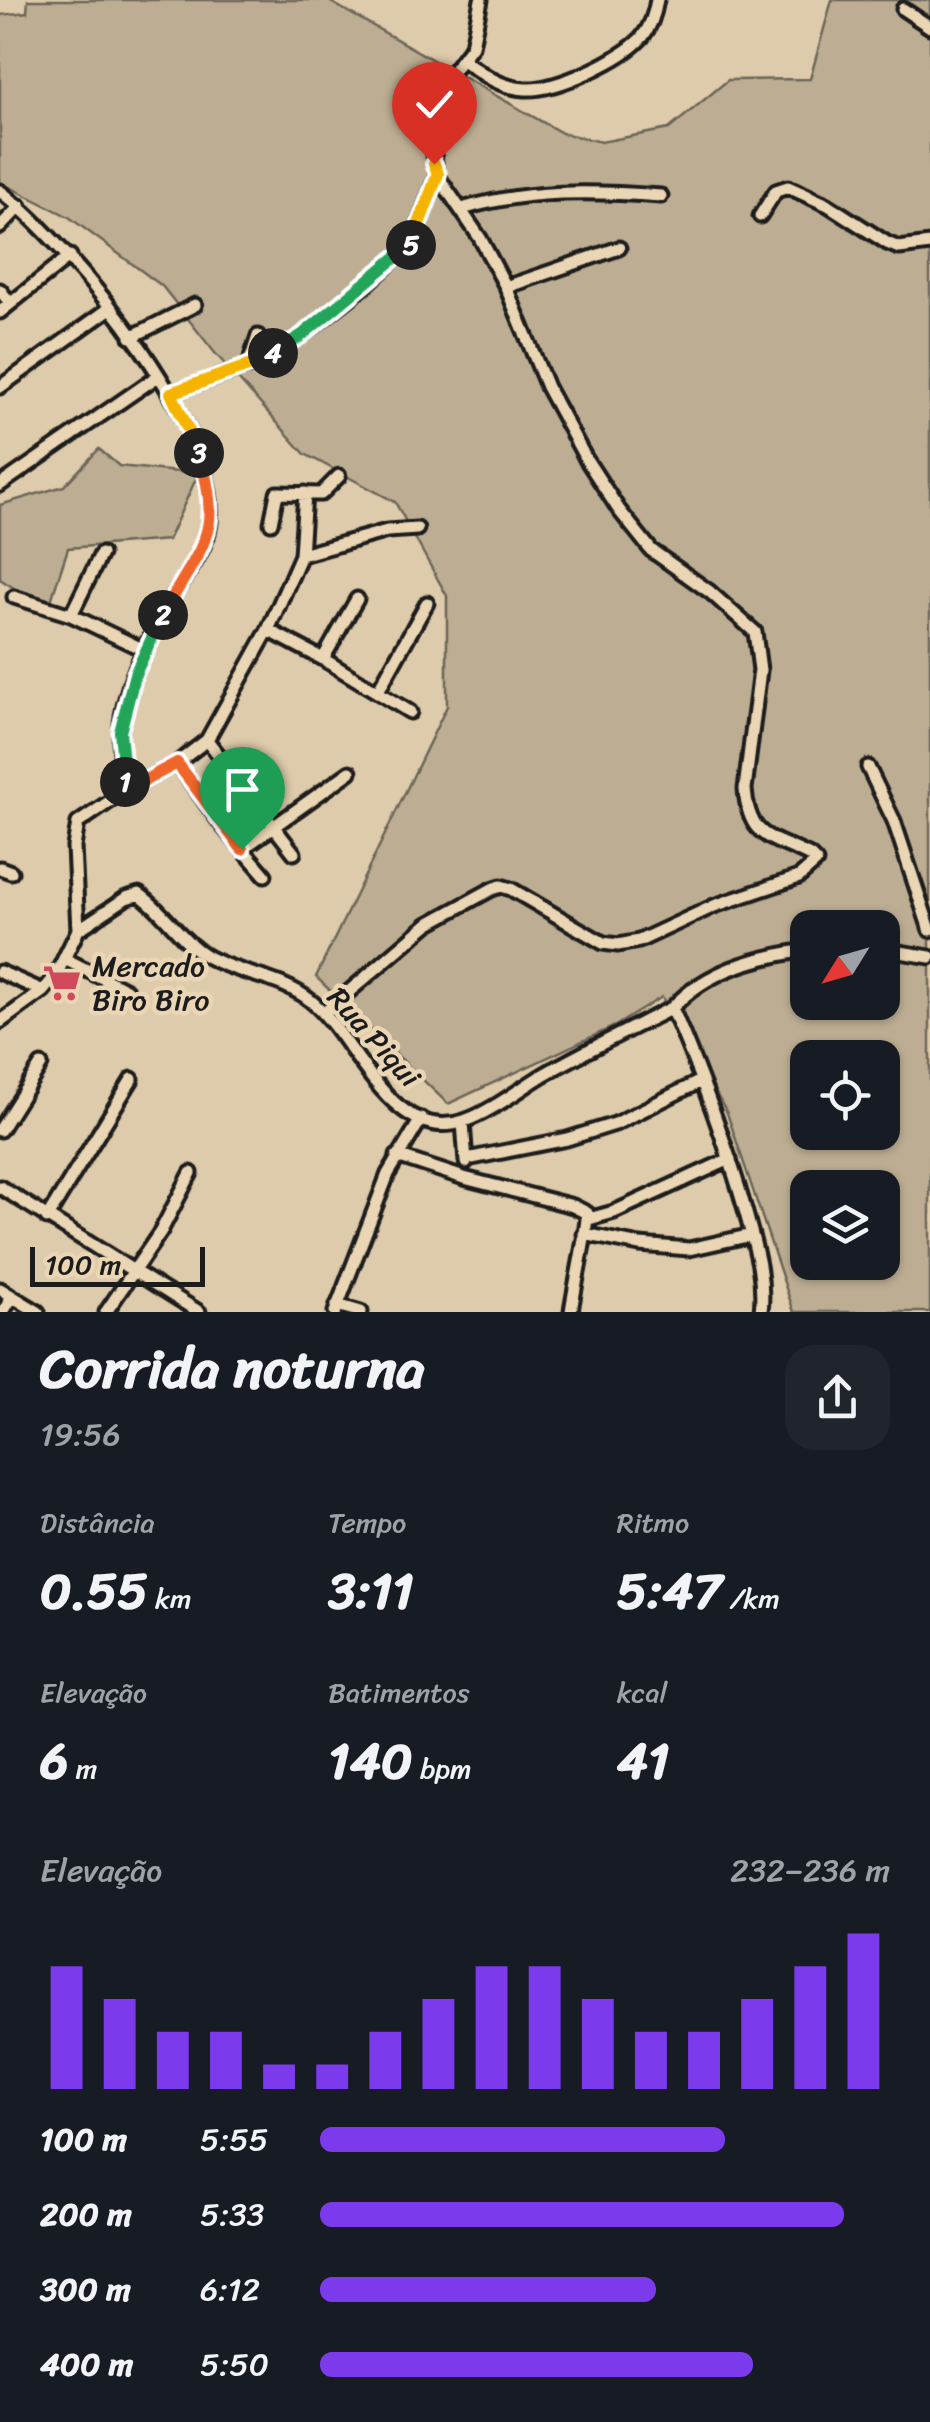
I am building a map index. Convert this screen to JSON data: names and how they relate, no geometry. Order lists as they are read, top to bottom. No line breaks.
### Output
{"streets":{"street":["Rua Piqui"]},"places":{"supermarket":["Mercado Biro Biro"]},"scale_bar":"100 m","north":"bottom left","page":{"pins":["5","4","3","2","1"],"scale":"100 m","heading":["Corrida noturna","19:56"],"stats":[["Distância","0.55 km"],["Tempo","3:11"],["Ritmo","5:47 /km"],["Elevação","6 m"],["Batimentos","140 bpm"],["kcal","41"]],"chart":["Elevação","232–236 m"],"list":[{"name":"100 m","note":"5:55"},{"name":"200 m","note":"5:33"},{"name":"300 m","note":"6:12"},{"name":"400 m","note":"5:50"}]}}
